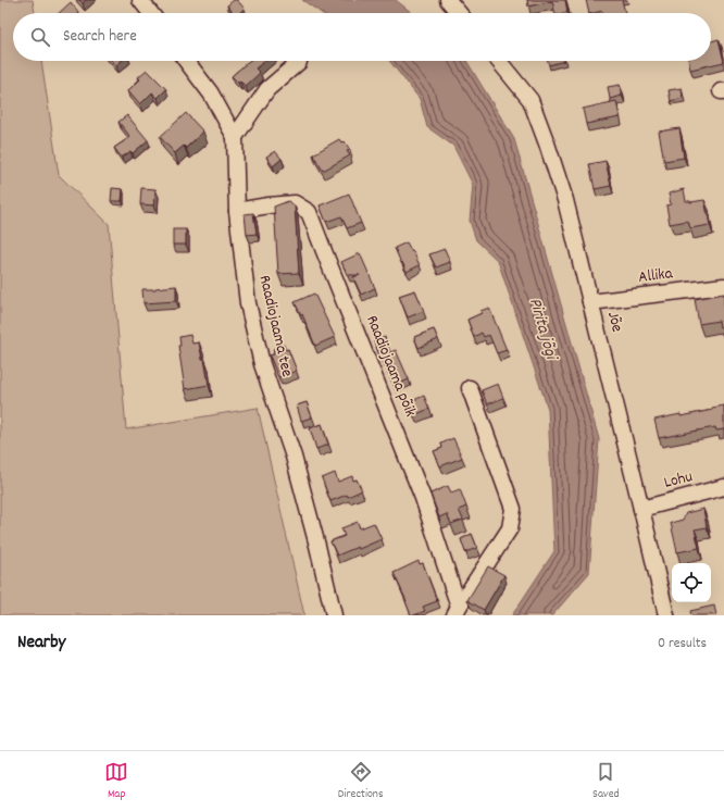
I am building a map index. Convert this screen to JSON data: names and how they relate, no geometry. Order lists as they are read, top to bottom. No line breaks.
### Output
{"streets":{"street":["Allika","Jõe","Raadiojaama tee","Raadiojaama põik","Lohu"]},"crossings":[["Allika","Jõe"],["Jõe","Lohu"],["Raadiojaama tee","Raadiojaama põik"]],"water":["Pirita jõgi"],"page":{"search":"Search here","heading":["Nearby","0 results"],"nav":["Map","Directions","Saved"]}}
